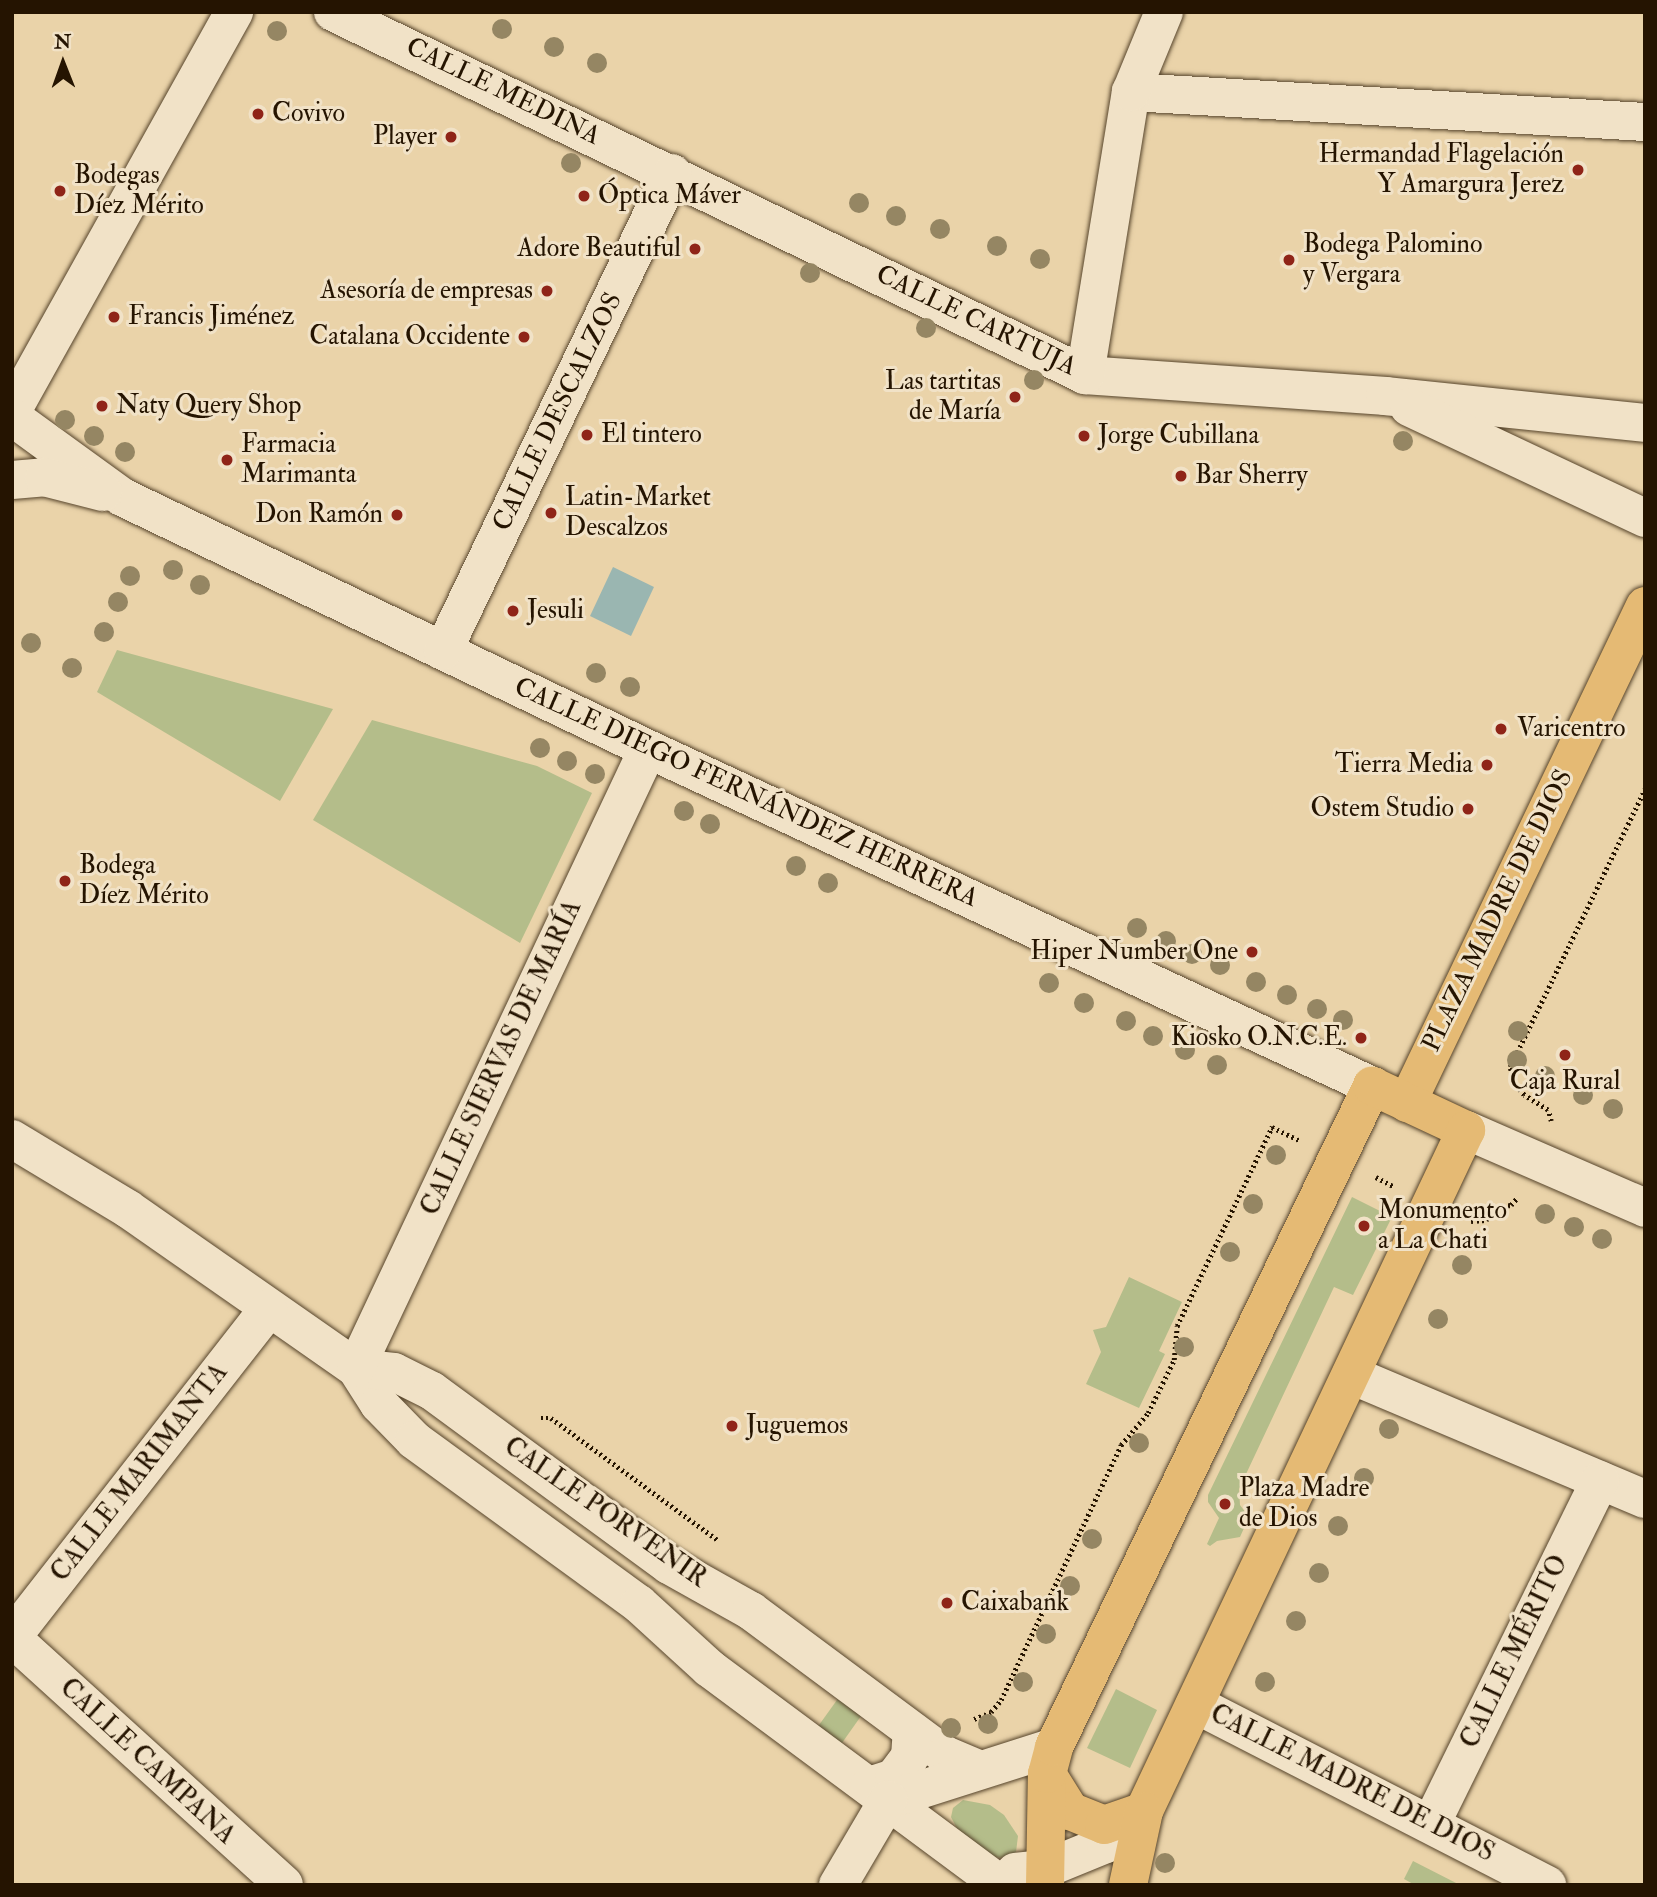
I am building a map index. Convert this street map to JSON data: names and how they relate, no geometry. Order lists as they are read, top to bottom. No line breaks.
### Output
{"streets":{"main road":["PLAZA MADRE DE DIOS"],"street":["CALLE MEDINA","CALLE CARTUJA","CALLE DESCALZOS","CALLE DIEGO FERNÁNDEZ HERRERA","CALLE SIERVAS DE MARÍA","CALLE MARIMANTA","CALLE PORVENIR","CALLE MÉRITO","CALLE CAMPANA","CALLE MADRE DE DIOS"]},"crossings":[["CALLE MEDINA","CALLE CARTUJA"],["CALLE MEDINA","CALLE DESCALZOS"],["CALLE CARTUJA","CALLE DESCALZOS"],["CALLE DESCALZOS","CALLE DIEGO FERNÁNDEZ HERRERA"],["CALLE DIEGO FERNÁNDEZ HERRERA","CALLE SIERVAS DE MARÍA"],["CALLE SIERVAS DE MARÍA","CALLE PORVENIR"],["CALLE MARIMANTA","CALLE PORVENIR"],["CALLE MARIMANTA","CALLE CAMPANA"],["CALLE MÉRITO","CALLE MADRE DE DIOS"]],"places":["Covivo","Player","Hermandad Flagelación Y Amargura Jerez","Bodegas Díez Mérito","Óptica Máver","Adore Beautiful","Bodega Palomino y Vergara","Asesoría de empresas","Francis Jiménez","Catalana Occidente","Las tartitas de María","Naty Query Shop","El tintero","Jorge Cubillana","Farmacia Marimanta","Bar Sherry","Latin-Market Descalzos","Don Ramón","Jesuli","Varicentro","Tierra Media","Ostem Studio","Bodega Díez Mérito","Hiper Number One","Kiosko O.N.C.E.","Caja Rural","Monumento a La Chati","Juguemos","Plaza Madre de Dios","Caixabank"],"north":"top"}
